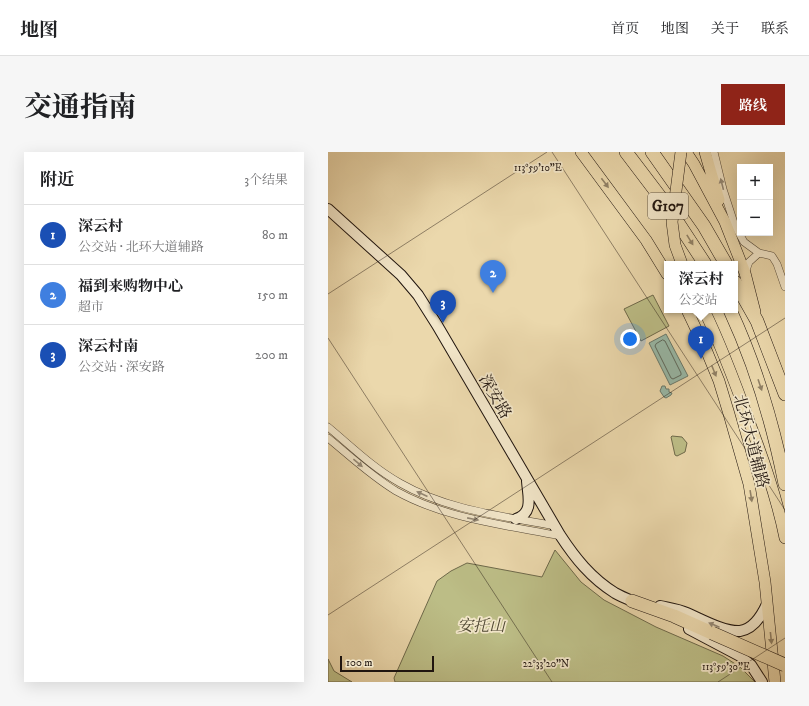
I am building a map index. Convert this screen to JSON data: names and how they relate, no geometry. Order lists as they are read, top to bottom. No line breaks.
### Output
{"streets":{"highway":["G107"],"main road":["北环大道辅路"],"street":["深安路"]},"parks":["安托山"],"scale_bar":"100 m","page":{"header":"地图","nav":["首页","地图","关于","联系"],"title":"交通指南","buttons":"路线","heading":["附近","3个结果"],"map_buttons":["+","−"],"list":[{"mark":"1","name":"深云村","note":"公交站 · 北环大道辅路","value":"80 m"},{"mark":"2","name":"福到来购物中心","note":"超市","value":"150 m"},{"mark":"3","name":"深云村南","note":"公交站 · 深安路","value":"200 m"}],"pins":["2","3","1"],"popup":["深云村","公交站"],"scale":"100 m"},"coordinates":["113°59'10\"E","22°33'20\"N","113°59'30\"E"]}
